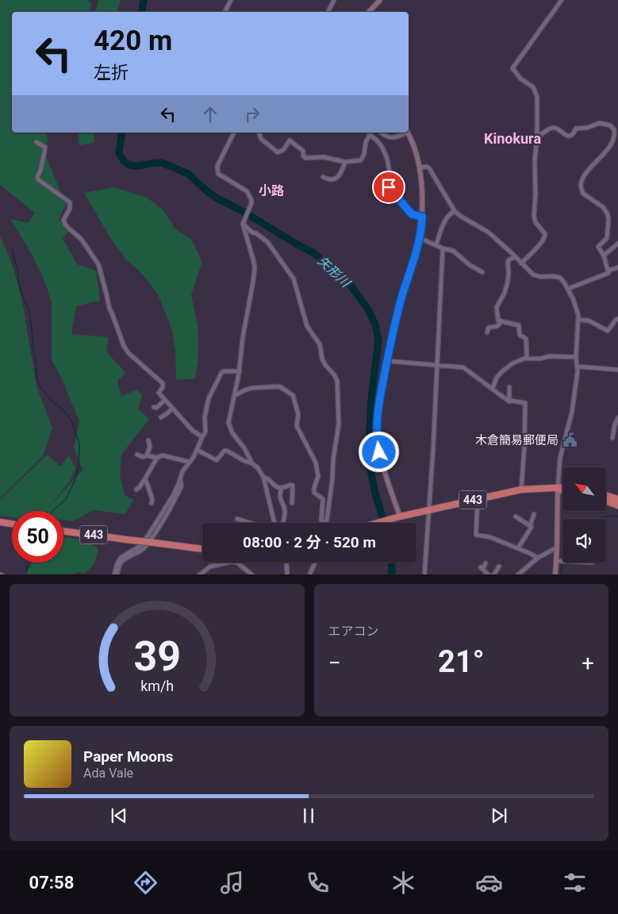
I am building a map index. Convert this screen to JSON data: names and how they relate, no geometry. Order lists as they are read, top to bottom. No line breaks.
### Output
{"streets":{"highway":["443"]},"districts":["Kinokura","小路"],"water":["矢形川"],"places":{"public building":["木倉簡易郵便局"]},"north":"top left","page":{"turn":["420 m","左折"],"limit":"50","trip":"08:00 · 2 分 · 520 m","tile":"エアコン","heat":["−","21°","+"],"song":["Paper Moons","Ada Vale"],"tabs":"07:58","gauge":["39","km/h"]}}
